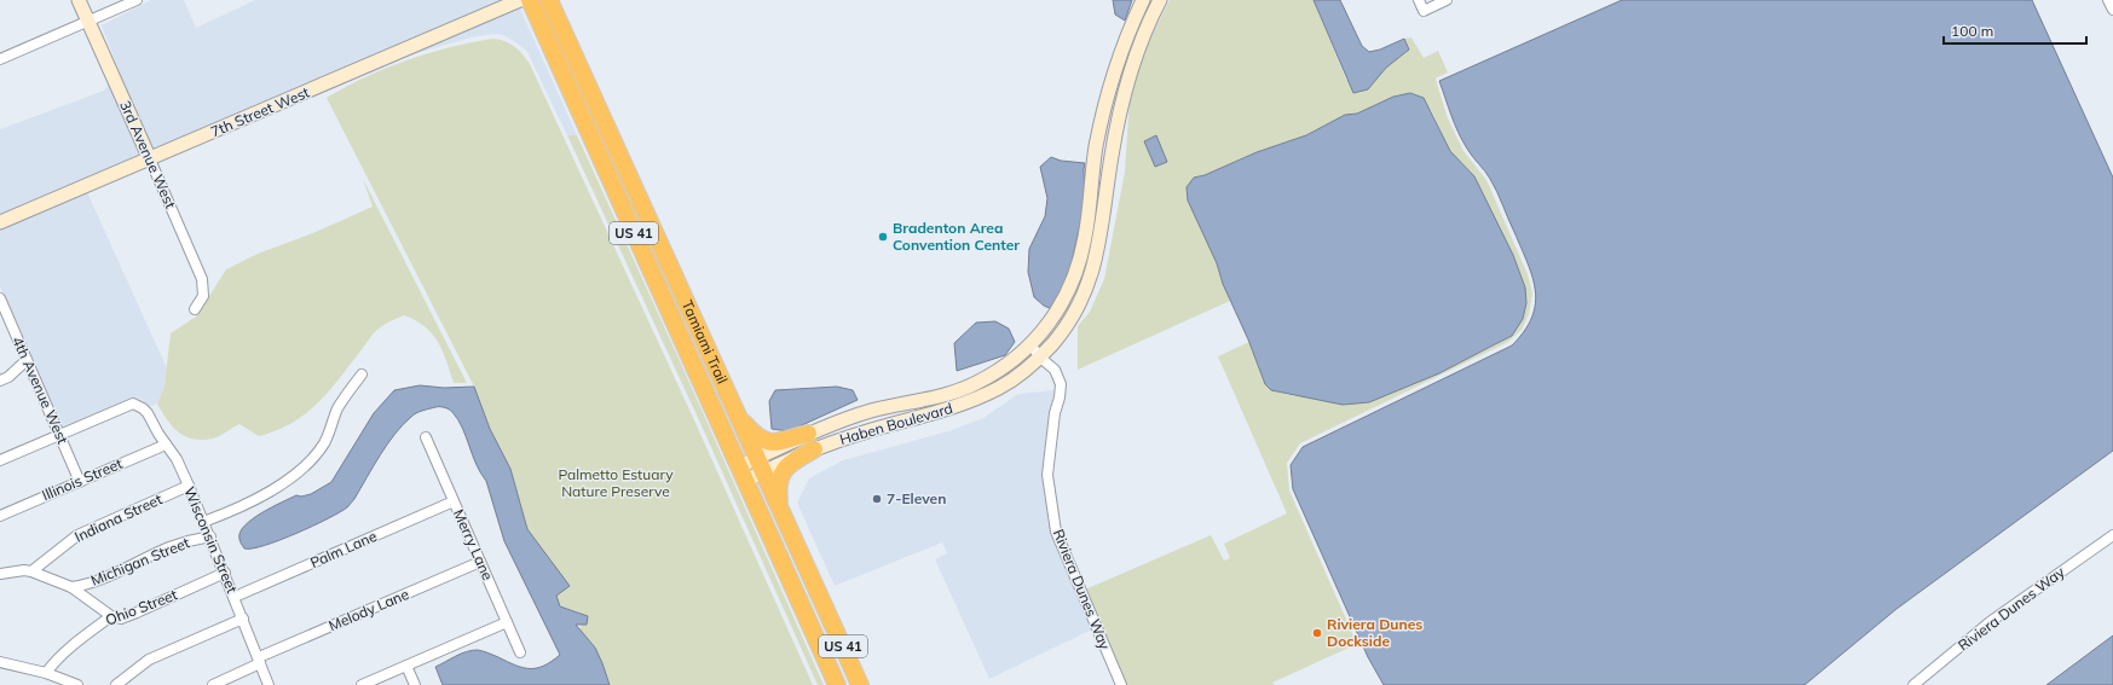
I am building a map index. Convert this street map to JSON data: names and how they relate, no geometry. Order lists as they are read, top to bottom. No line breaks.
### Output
{"streets":{"highway":["US 41","Tamiami Trail"],"street":["7th Street West","3rd Avenue West","4th Avenue West","Haben Boulevard","Illinois Street","Indiana Street","Wisconsin Street","Merry Lane","Palm Lane","Michigan Street","Riviera Dunes Way","Ohio Street","Melody Lane"]},"crossings":[["7th Street West","3rd Avenue West"],["Tamiami Trail","Haben Boulevard"],["4th Avenue West","Illinois Street"],["4th Avenue West","Wisconsin Street"],["Haben Boulevard","Riviera Dunes Way"],["Illinois Street","Wisconsin Street"],["Indiana Street","Wisconsin Street"],["Wisconsin Street","Palm Lane"],["Wisconsin Street","Michigan Street"],["Wisconsin Street","Ohio Street"],["Wisconsin Street","Melody Lane"],["Merry Lane","Palm Lane"],["Merry Lane","Melody Lane"]],"parks":["Palmetto Estuary Nature Preserve"],"places":["Bradenton Area Convention Center","7-Eleven","Riviera Dunes Dockside"],"scale_bar":"100 m"}
